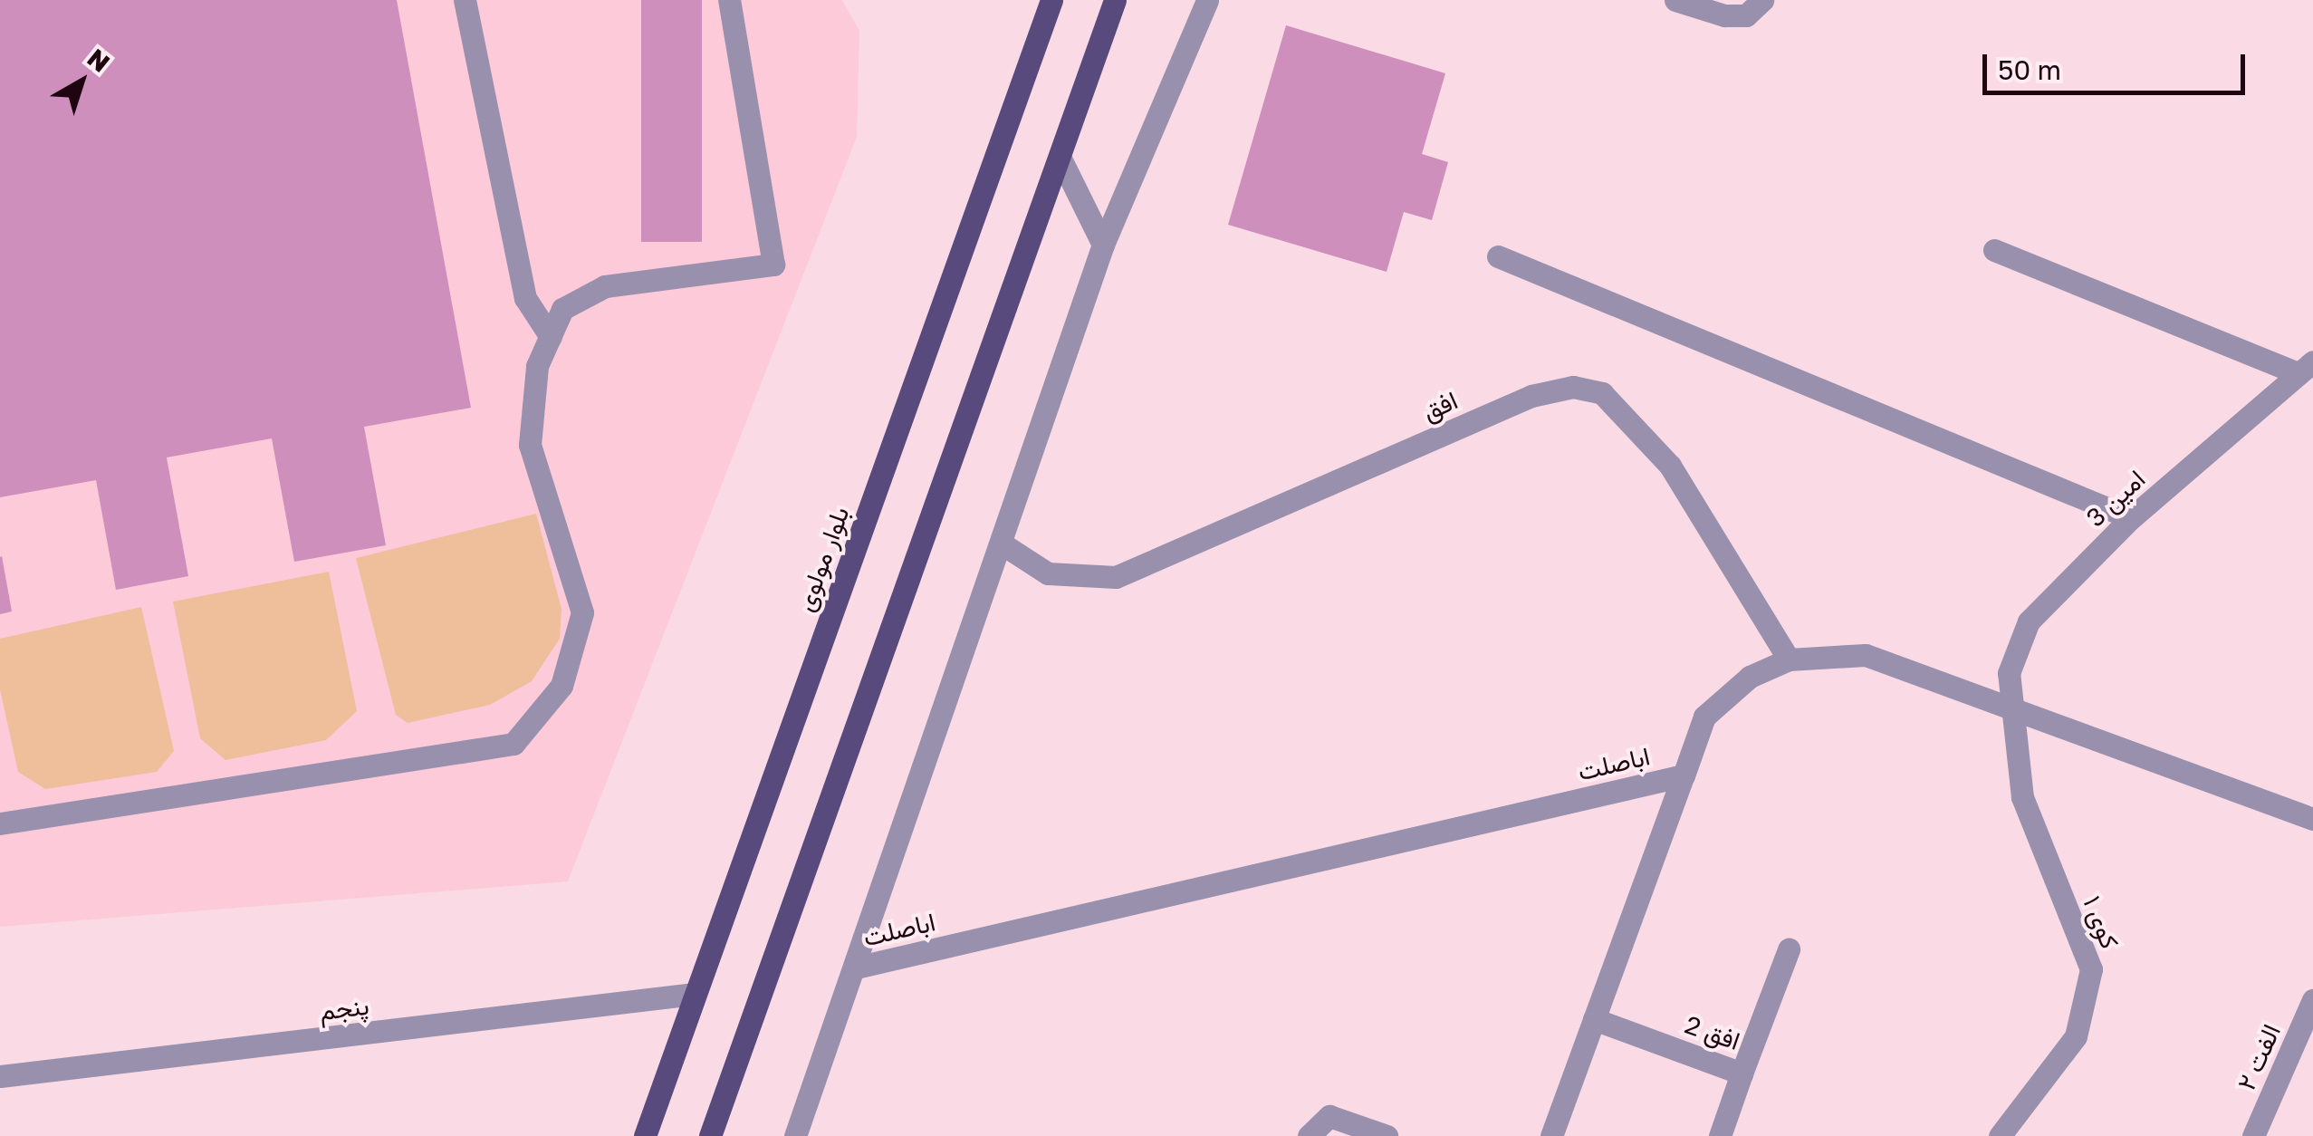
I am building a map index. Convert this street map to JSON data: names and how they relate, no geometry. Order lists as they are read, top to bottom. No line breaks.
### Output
{"streets":{"main road":["بلوار مولوی"],"street":["افق","امین 3","اباصلت","کوی ۱","پنجم","افق 2","الفت ۲"]},"crossings":[["افق","اباصلت"],["امین 3","اباصلت"],["امین 3","کوی ۱"],["بلوار مولوی","پنجم"],["اباصلت","کوی ۱"]],"scale_bar":"50 m","north":"top right"}
